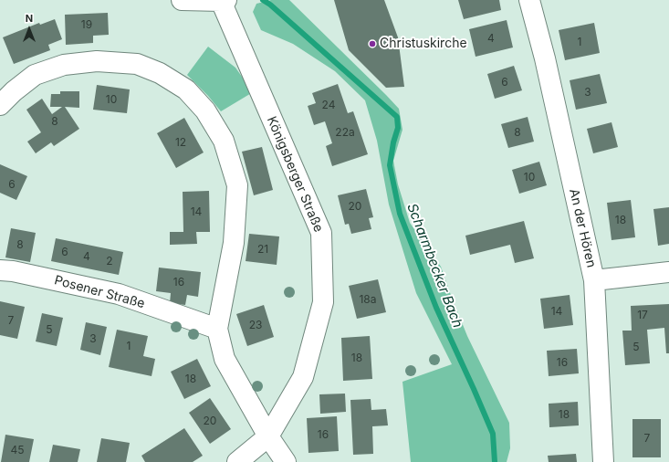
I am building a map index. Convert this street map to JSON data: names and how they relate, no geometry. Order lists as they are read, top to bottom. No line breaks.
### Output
{"streets":{"street":["Königsberger Straße","An der Hören","Posener Straße"]},"water":["Scharmbecker Bach"],"places":["Christuskirche"],"house_numbers":["19","4","1","6","3","10","24","8","22a","8","12","10","6","20","14","18","8","21","6","4","2","16","18a","14","17","7","23","5","3","1","5","18","16","18","18","20","16","7","45"],"north":"top"}
